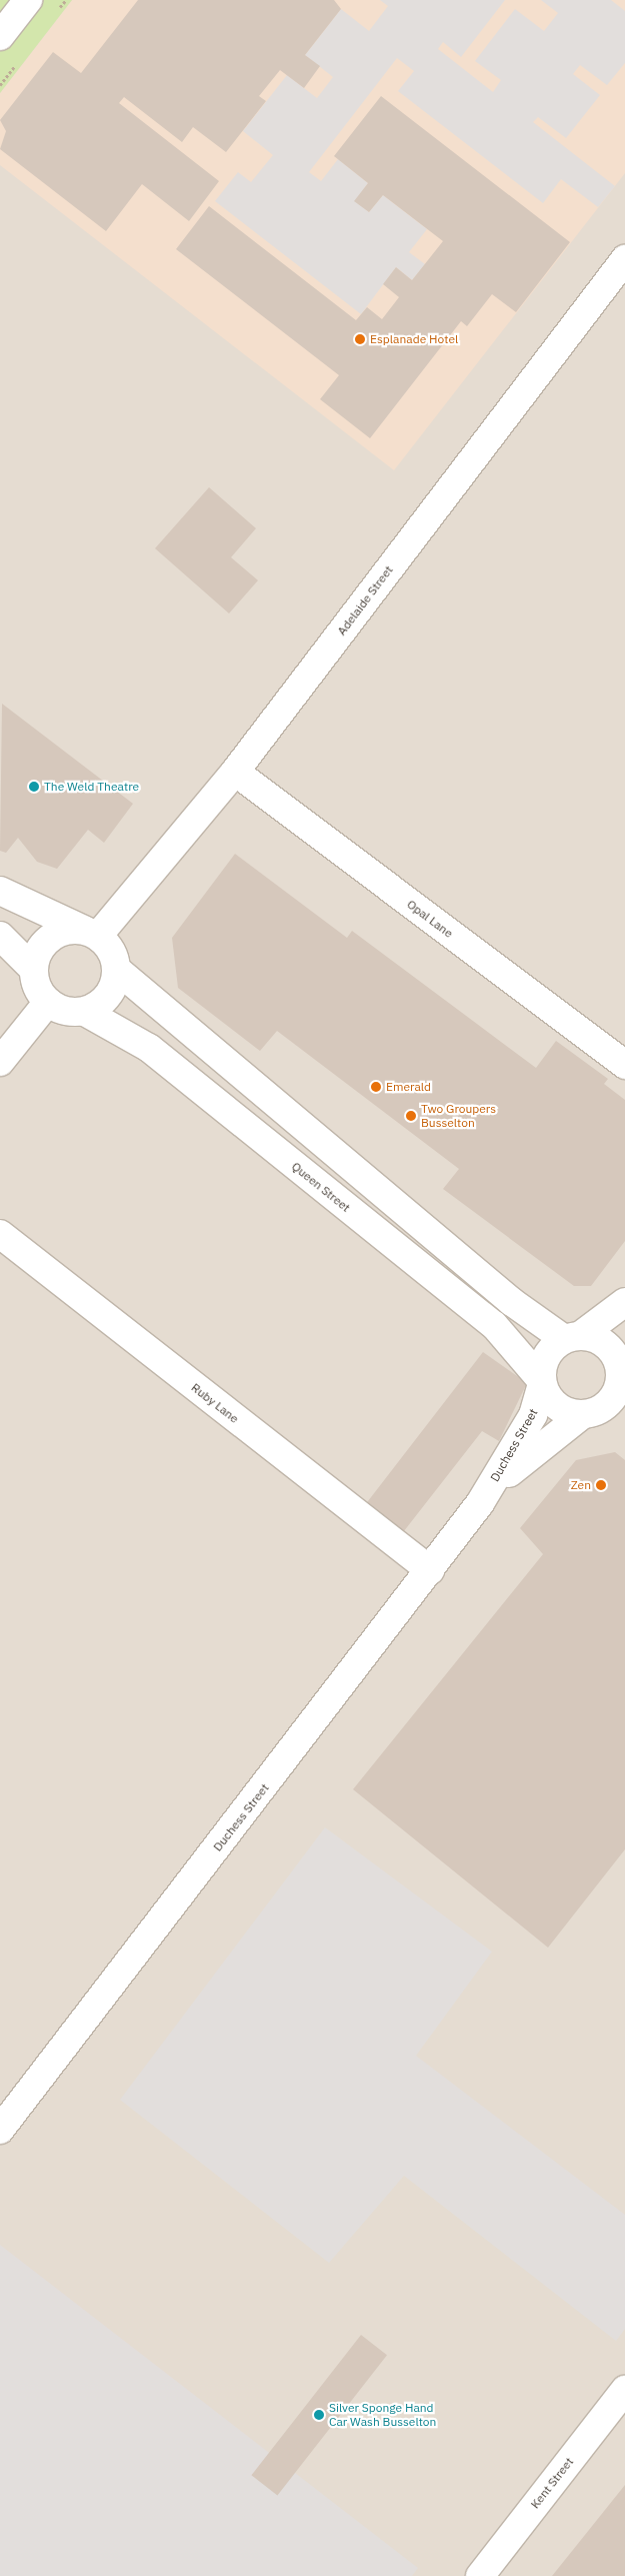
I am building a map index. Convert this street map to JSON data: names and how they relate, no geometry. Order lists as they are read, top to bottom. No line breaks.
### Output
{"streets":{"street":["Adelaide Street","Opal Lane","Queen Street","Ruby Lane","Duchess Street","Kent Street"]},"crossings":[["Adelaide Street","Opal Lane"],["Adelaide Street","Queen Street"],["Queen Street","Duchess Street"],["Ruby Lane","Duchess Street"]],"places":["Esplanade Hotel","The Weld Theatre","Emerald","Two Groupers Busselton","Zen","Silver Sponge Hand Car Wash Busselton"]}
